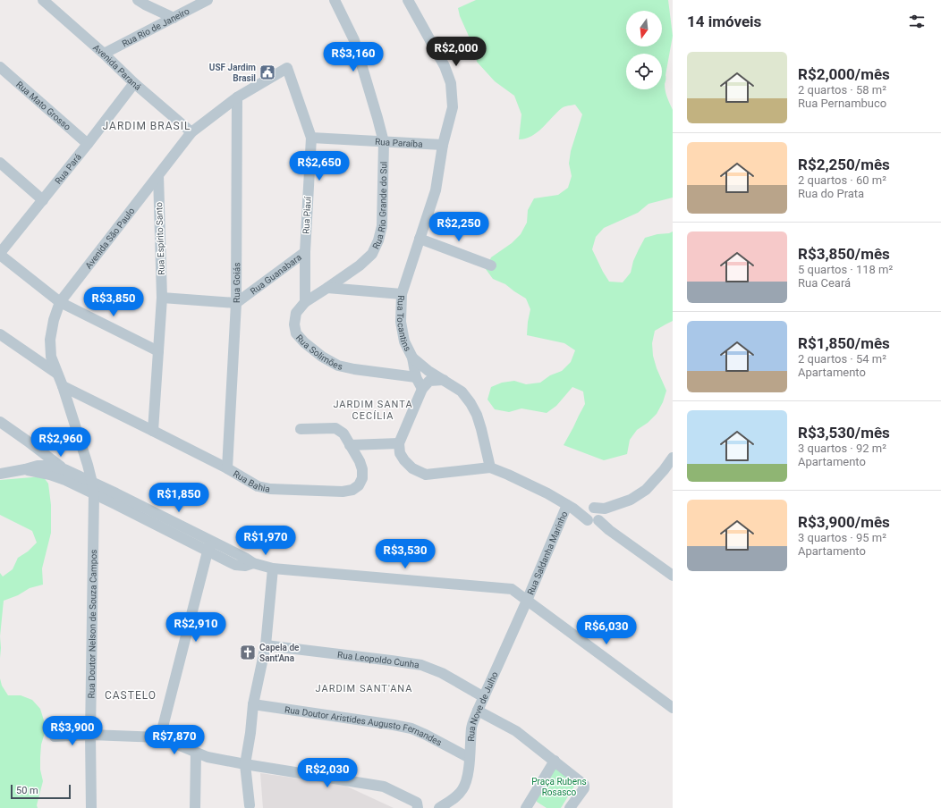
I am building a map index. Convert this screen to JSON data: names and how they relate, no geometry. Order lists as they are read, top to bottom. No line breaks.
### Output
{"streets":{"street":["Rua Rio de Janeiro","Avenida Paraná","Rua Mato Grosso","Rua Paraíba","Rua Pará","Rua Rio Grande do Sul","Rua Piauí","Avenida São Paulo","Rua Espírito Santo","Rua Guanabara","Rua Goiás","Rua Tocantins","Rua Solimões","Rua Bahia","Rua Saldanha Marinho","Rua Doutor Nelson de Souza Campos","Rua Leopoldo Cunha","Rua Nove de Julho","Rua Doutor Aristides Augusto Fernandes"]},"crossings":[["Rua Rio de Janeiro","Avenida Paraná"],["Avenida Paraná","Rua Pará"],["Avenida Paraná","Avenida São Paulo"],["Rua Mato Grosso","Rua Pará"],["Rua Paraíba","Rua Rio Grande do Sul"],["Rua Paraíba","Rua Piauí"],["Rua Paraíba","Rua Tocantins"],["Rua Rio Grande do Sul","Rua Solimões"],["Rua Piauí","Avenida São Paulo"],["Rua Piauí","Rua Guanabara"],["Rua Piauí","Rua Solimões"],["Avenida São Paulo","Rua Espírito Santo"],["Avenida São Paulo","Rua Goiás"],["Avenida São Paulo","Rua Bahia"],["Avenida São Paulo","Rua Doutor Nelson de Souza Campos"],["Rua Espírito Santo","Rua Bahia"],["Rua Guanabara","Rua Goiás"],["Rua Goiás","Rua Bahia"],["Rua Tocantins","Rua Solimões"],["Rua Saldanha Marinho","Rua Nove de Julho"],["Rua Leopoldo Cunha","Rua Nove de Julho"],["Rua Nove de Julho","Rua Doutor Aristides Augusto Fernandes"]],"districts":["JARDIM BRASIL","JARDIM SANTA CECÍLIA","JARDIM SANT'ANA","CASTELO"],"parks":["Praça Rubens Rosasco"],"places":{"public building":["USF Jardim Brasil"],"church":["Capela de Sant'Ana"]},"scale_bar":"50 m","north":"bottom","page":{"heading":"14 imóveis","price":["R$2,000","R$3,160","R$2,650","R$2,250","R$3,850","R$2,960","R$1,850","R$1,970","R$3,530","R$2,910","R$6,030","R$3,900","R$7,870","R$2,030"],"list":[{"name":"R$2,000/mês","note":"2 quartos · 58 m² · Rua Pernambuco"},{"name":"R$2,250/mês","note":"2 quartos · 60 m² · Rua do Prata"},{"name":"R$3,850/mês","note":"5 quartos · 118 m² · Rua Ceará"},{"name":"R$1,850/mês","note":"2 quartos · 54 m² · Apartamento"},{"name":"R$3,530/mês","note":"3 quartos · 92 m² · Apartamento"},{"name":"R$3,900/mês","note":"3 quartos · 95 m² · Apartamento"}],"scale":"50 m"}}
